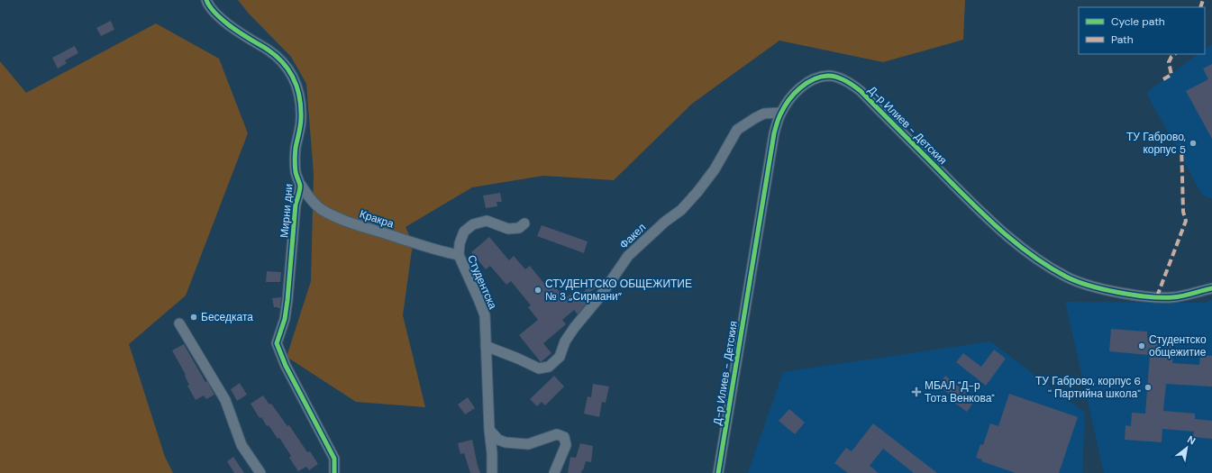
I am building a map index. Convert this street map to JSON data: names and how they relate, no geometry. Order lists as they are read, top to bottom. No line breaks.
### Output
{"streets":{"street":["Д-р Илиев - Детския","Мирни дни","Кракра","Факел","Студентска"]},"crossings":[["Д-р Илиев - Детския","Факел"],["Мирни дни","Кракра"],["Кракра","Студентска"],["Факел","Студентска"]],"places":{"other":["ТУ Габрово, корпус 5","СТУДЕНТСКО ОБЩЕЖИТИЕ № 3 „Сирмани”","Беседката","Студентско общежитие","ТУ Габрово, корпус 6 '' Партийна школа''"],"health":["МБАЛ \"Д-р Тота Венкова\""]},"legend":["Cycle path","Path"],"north":"top right"}
